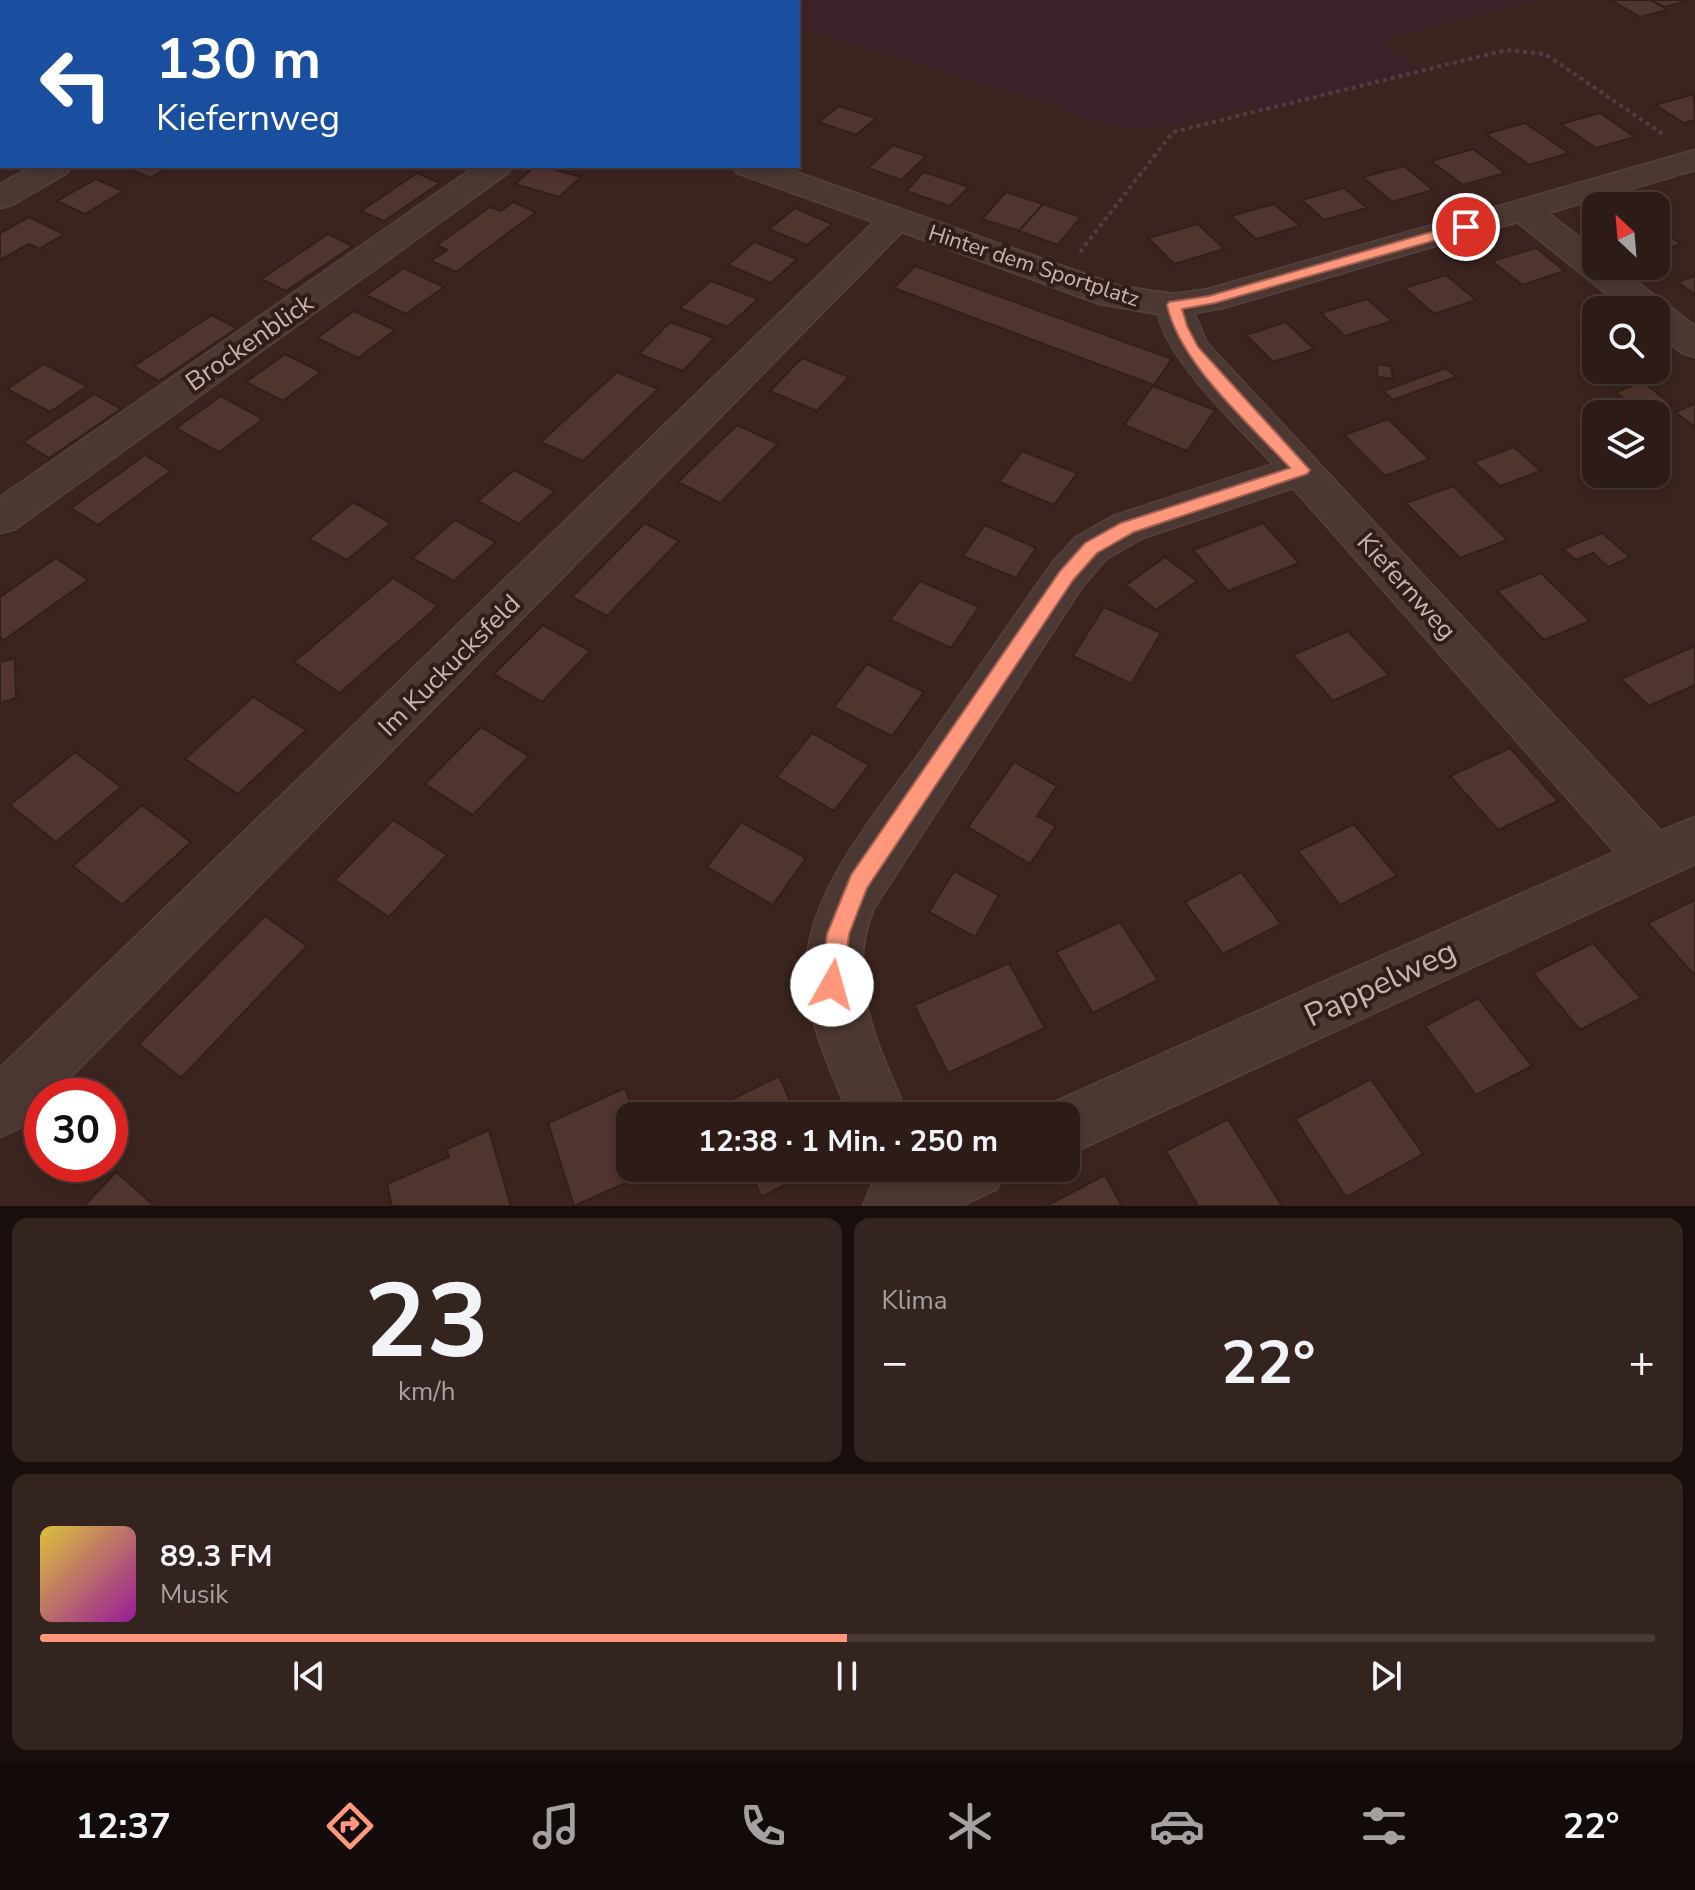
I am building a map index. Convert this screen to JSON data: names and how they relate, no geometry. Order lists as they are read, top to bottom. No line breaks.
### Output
{"streets":{"street":["Hinter dem Sportplatz","Brockenblick","Kiefernweg","Im Kuckucksfeld","Pappelweg"]},"crossings":[["Hinter dem Sportplatz","Kiefernweg"],["Hinter dem Sportplatz","Im Kuckucksfeld"],["Kiefernweg","Pappelweg"]],"north":"top left","page":{"turn":["130 m","Kiefernweg"],"limit":"30","trip":"12:38 · 1 Min. · 250 m","tile":[["23","km/h"],"Klima"],"heat":["−","22°","+"],"song":["89.3 FM","Musik"],"tabs":["12:37","22°"]}}
